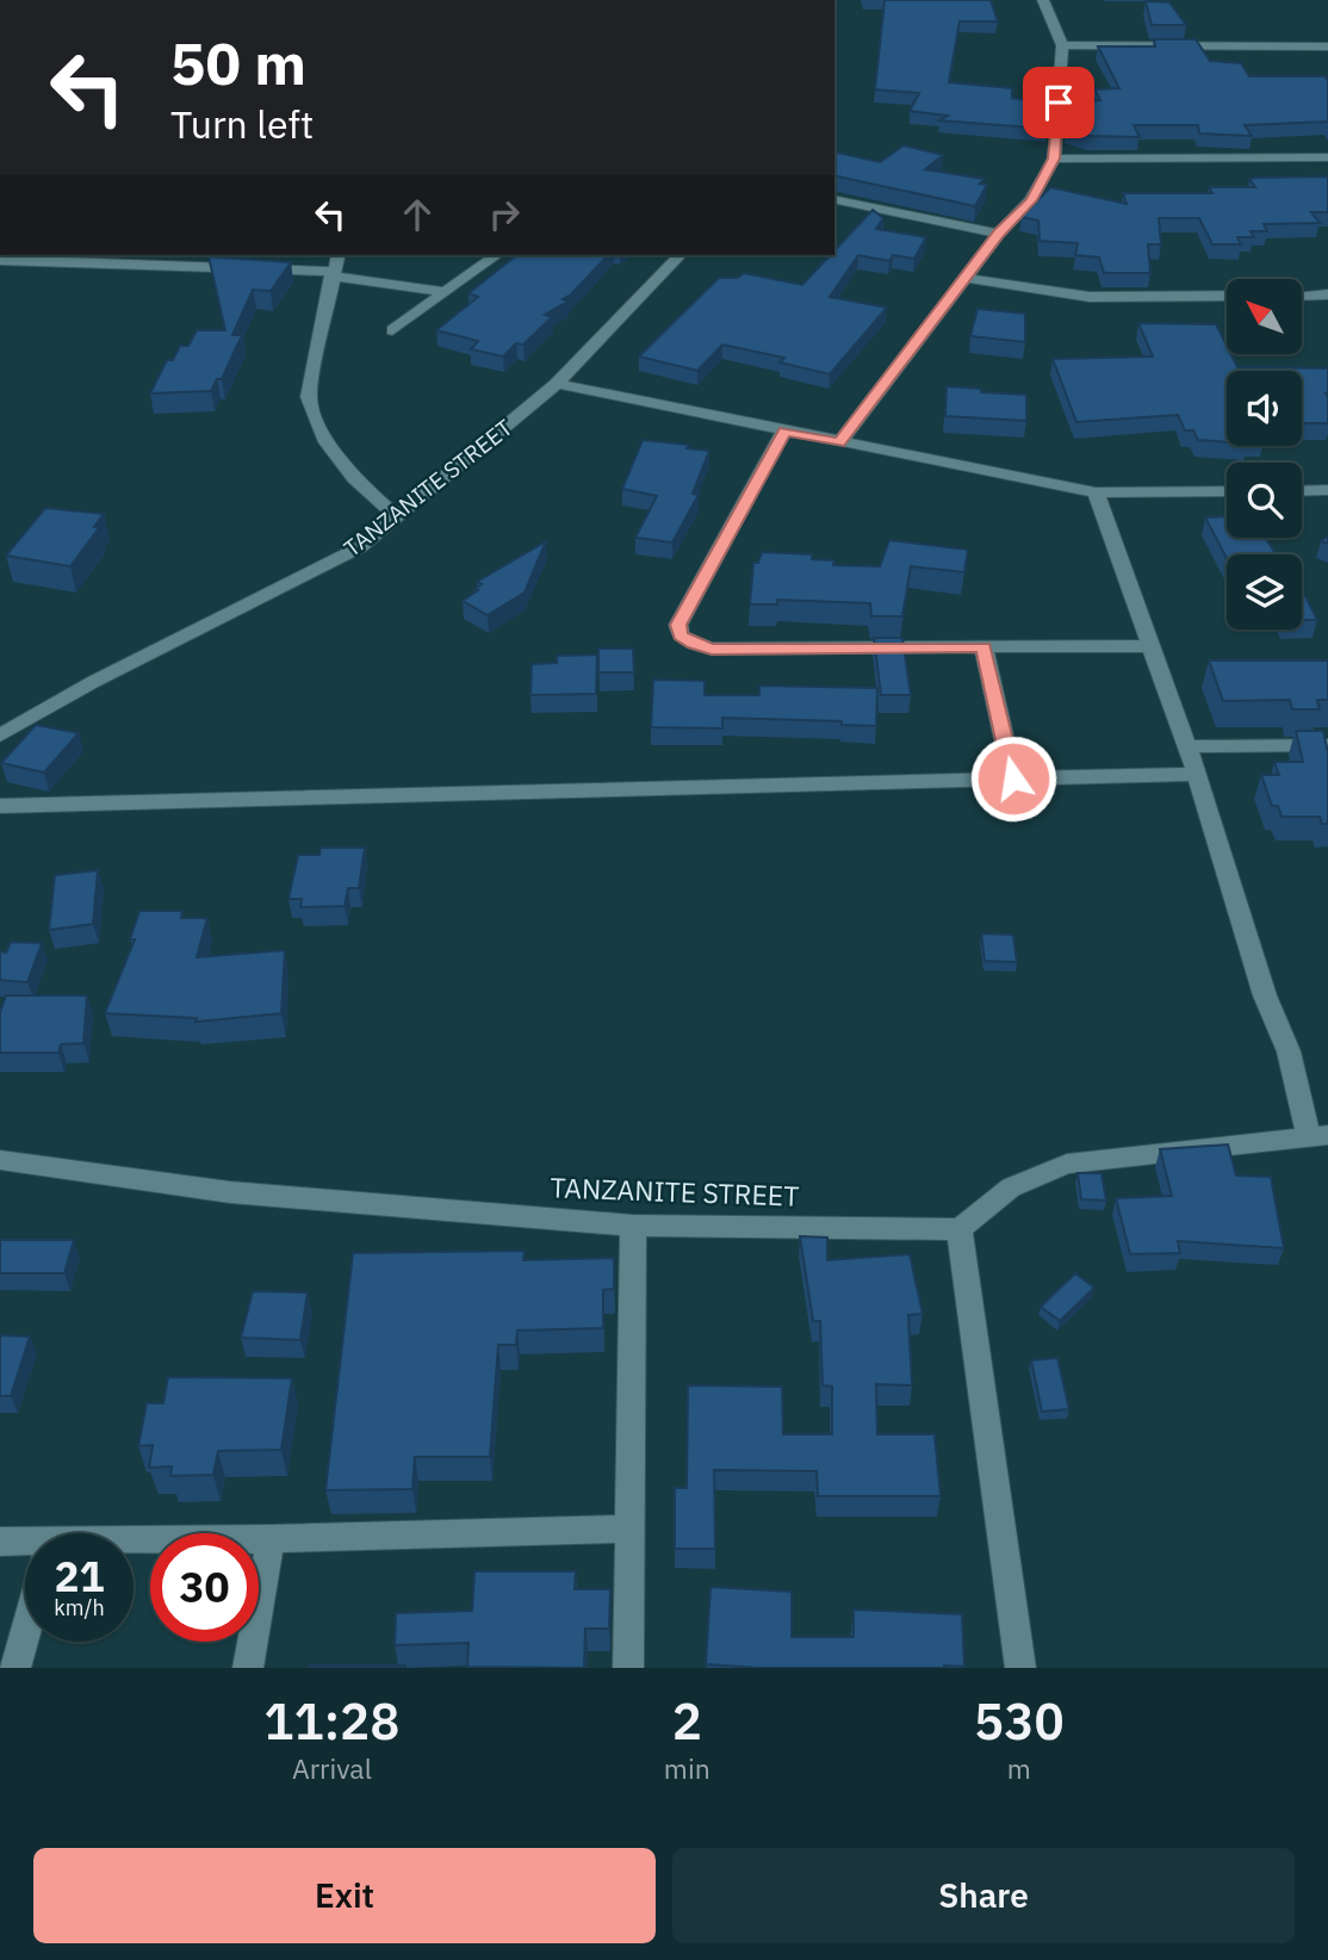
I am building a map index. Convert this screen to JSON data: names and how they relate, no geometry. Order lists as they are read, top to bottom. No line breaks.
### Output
{"streets":{"street":["TANZANITE STREET"]},"north":"top left","page":{"turn":["50 m","Turn left"],"speed":"21 km/h","limit":"30","eta":["11:28","Arrival","2","min","530","m"],"buttons":["Exit","Share"]}}
